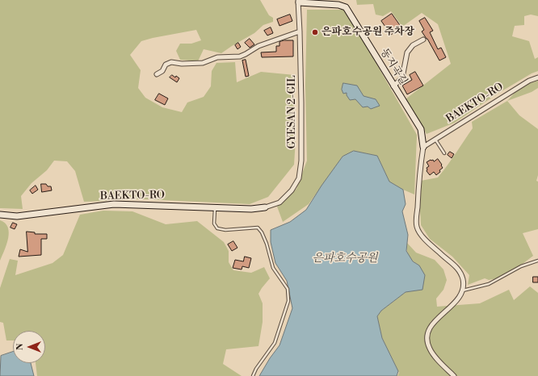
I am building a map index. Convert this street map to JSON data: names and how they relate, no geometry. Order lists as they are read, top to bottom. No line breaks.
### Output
{"streets":{"street":["동지곡길","BAEKTO-RO","GYESAN 2-GIL"]},"crossings":[["동지곡길","BAEKTO-RO"],["동지곡길","GYESAN 2-GIL"],["BAEKTO-RO","GYESAN 2-GIL"]],"water":["은파호수공원"],"places":["은파호수공원 주차장"],"north":"left"}
